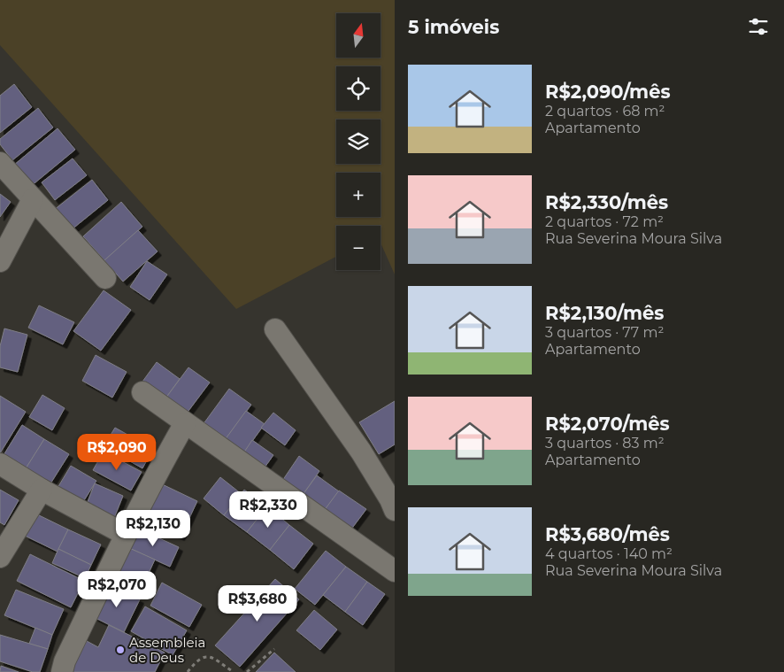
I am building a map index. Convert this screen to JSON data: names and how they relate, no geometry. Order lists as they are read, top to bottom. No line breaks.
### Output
{"places":["Assembleia de Deus"],"north":"top","page":{"heading":"5 imóveis","map_buttons":["+","−"],"list":[{"name":"R$2,090/mês","note":"2 quartos · 68 m² · Apartamento"},{"name":"R$2,330/mês","note":"2 quartos · 72 m² · Rua Severina Moura Silva"},{"name":"R$2,130/mês","note":"3 quartos · 77 m² · Apartamento"},{"name":"R$2,070/mês","note":"3 quartos · 83 m² · Apartamento"},{"name":"R$3,680/mês","note":"4 quartos · 140 m² · Rua Severina Moura Silva"}],"price":["R$2,090","R$2,330","R$2,130","R$2,070","R$3,680"]}}
